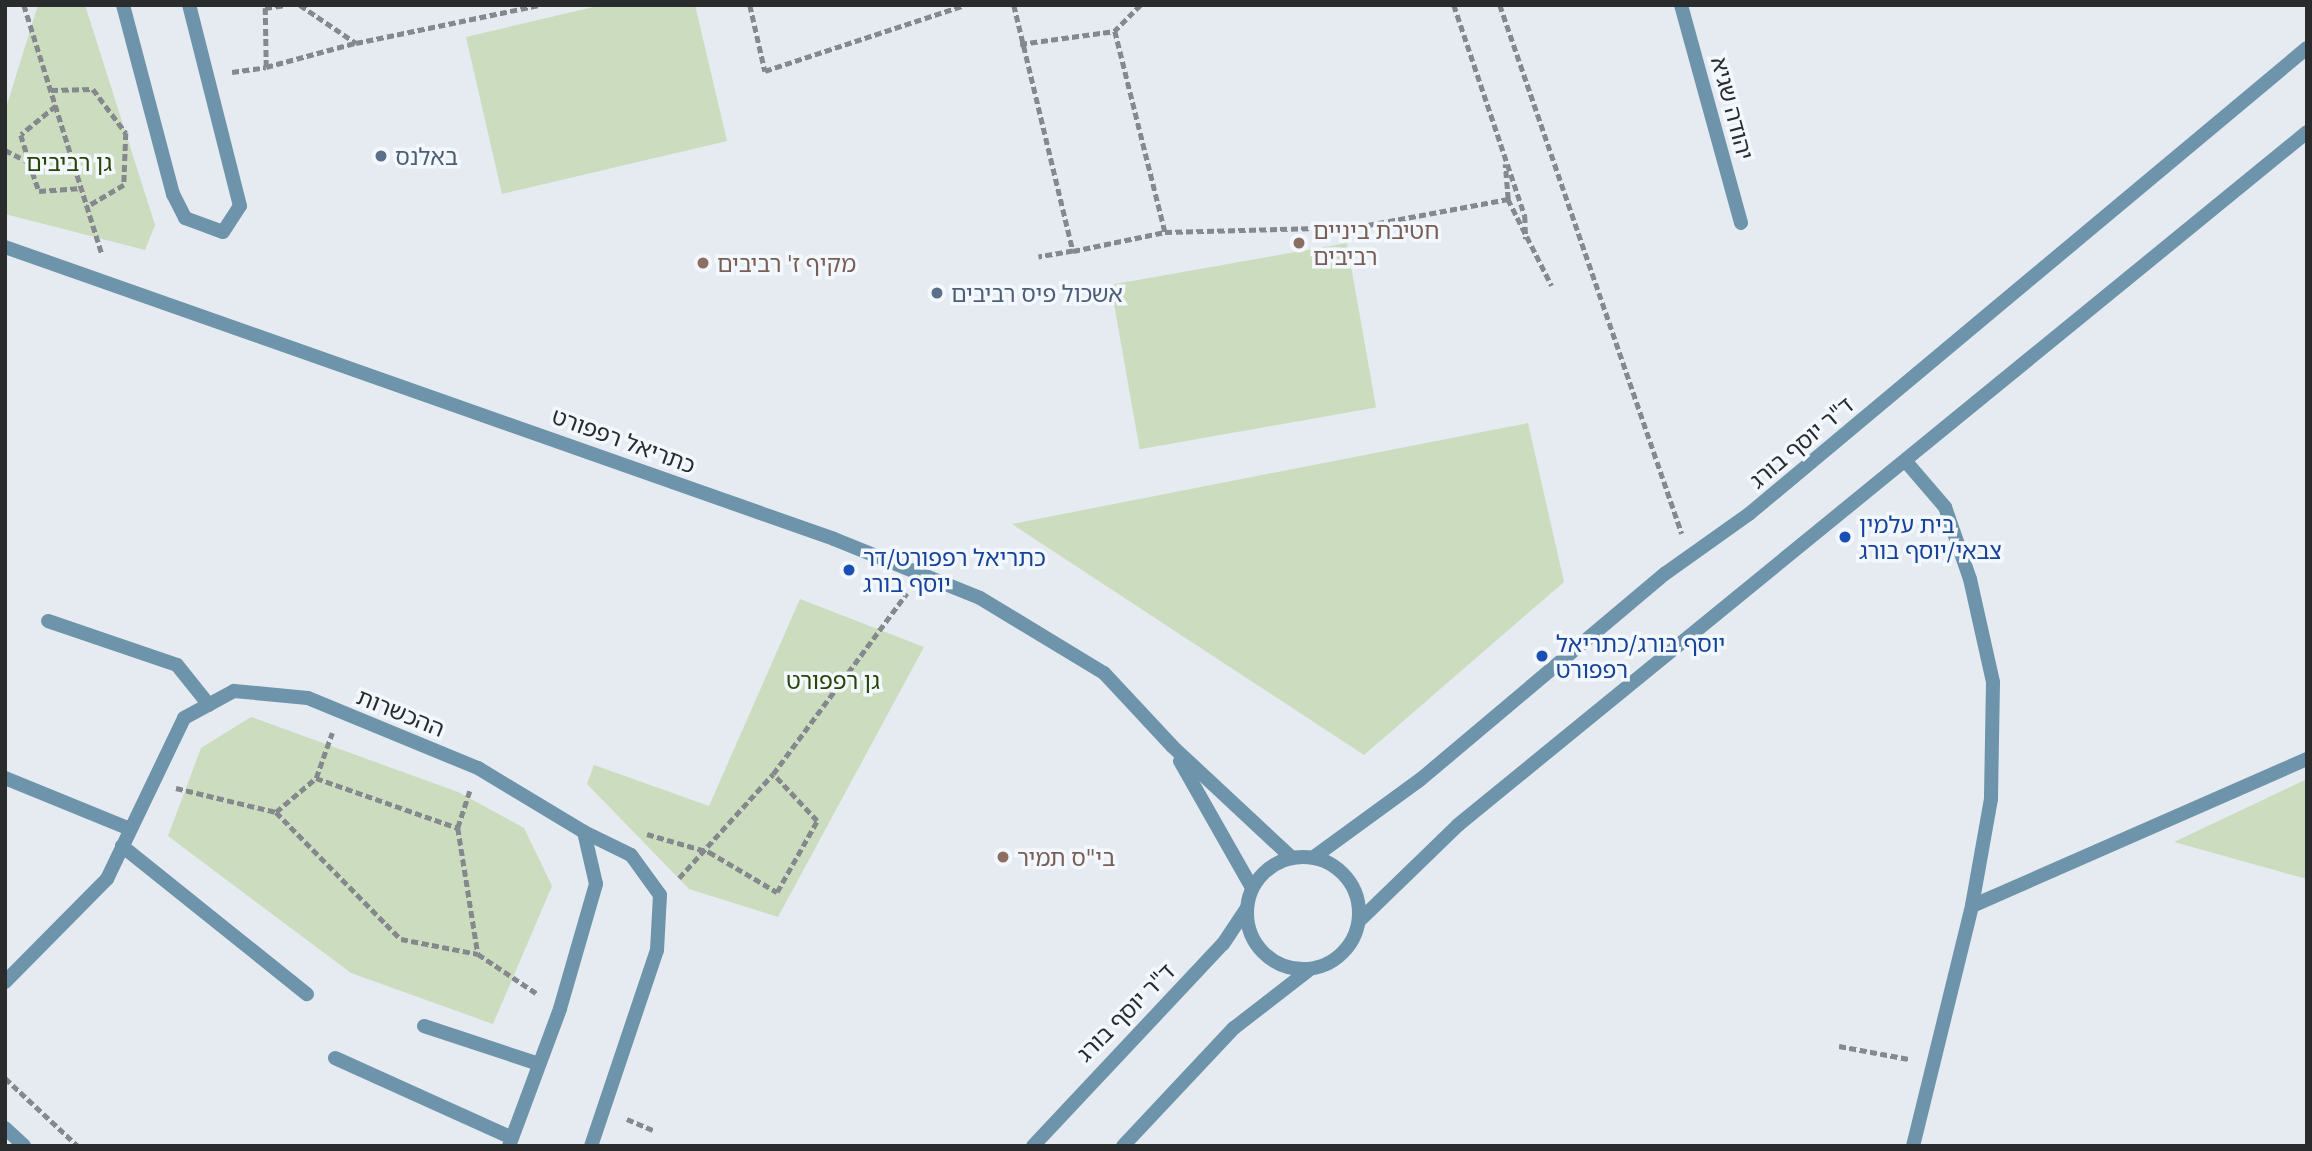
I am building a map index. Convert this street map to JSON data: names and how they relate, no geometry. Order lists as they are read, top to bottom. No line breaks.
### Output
{"streets":{"street":["יהודה שגיא","כתריאל רפפורט","ד\"ר יוסף בורג","ההכשרות"]},"crossings":[["כתריאל רפפורט","ד\"ר יוסף בורג"]],"parks":["גן רביבים","גן רפפורט"],"places":["באלנס","חטיבת ביניים רביבים","מקיף ז' רביבים","אשכול פיס רביבים","בית עלמין צבאי/יוסף בורג","כתריאל רפפורט/דר יוסף בורג","יוסף בורג/כתריאל רפפורט","בי\"ס תמיר"]}
